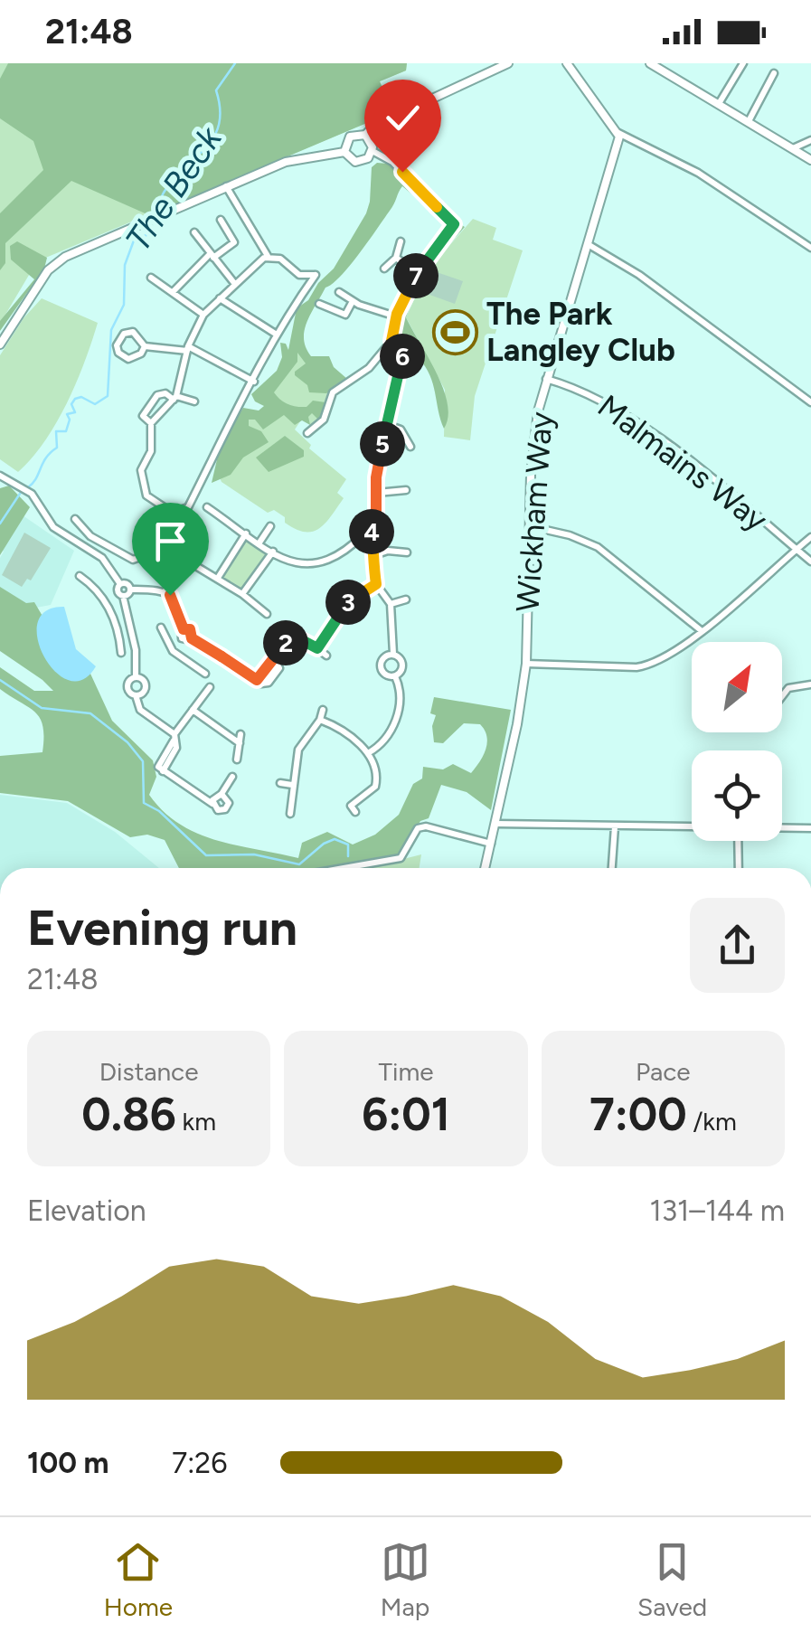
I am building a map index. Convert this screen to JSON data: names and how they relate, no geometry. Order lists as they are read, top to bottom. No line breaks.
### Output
{"streets":{"street":["Malmains Way","Wickham Way"]},"crossings":[["Malmains Way","Wickham Way"]],"water":["The Beck"],"places":{"sports":["The Park Langley Club"]},"north":"top right","page":{"status":"21:48","pins":["7","6","5","4","3","2"],"heading":["Evening run","21:48"],"stats":[["Distance","0.86 km"],["Time","6:01"],["Pace","7:00 /km"]],"chart":["Elevation","131–144 m"],"list":[{"name":"100 m","note":"7:26"}],"tabs":["Home","Map","Saved"]}}
